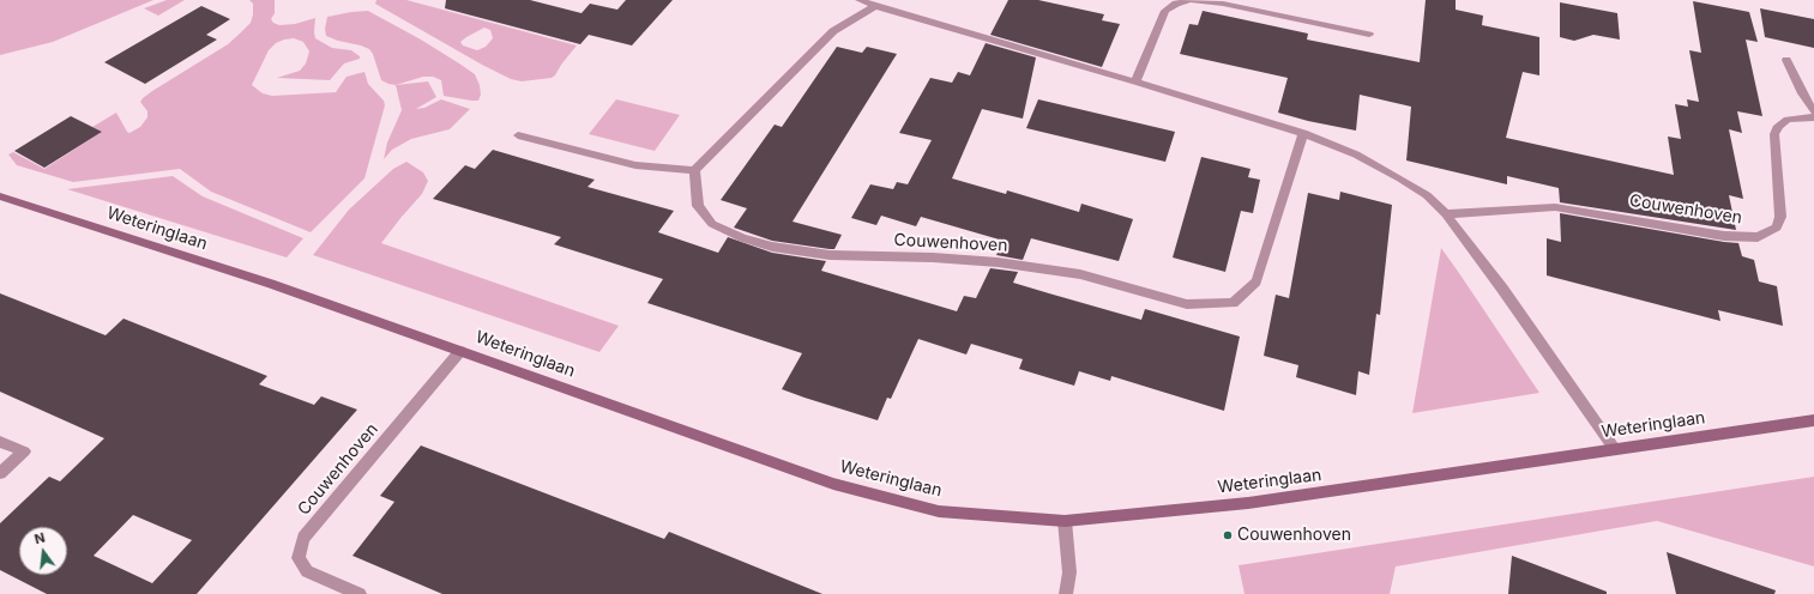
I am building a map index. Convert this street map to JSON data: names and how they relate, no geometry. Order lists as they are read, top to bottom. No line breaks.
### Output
{"streets":{"street":["Couwenhoven","Weteringlaan"]},"crossings":[["Couwenhoven","Weteringlaan"]],"places":["Couwenhoven"],"north":"top"}
